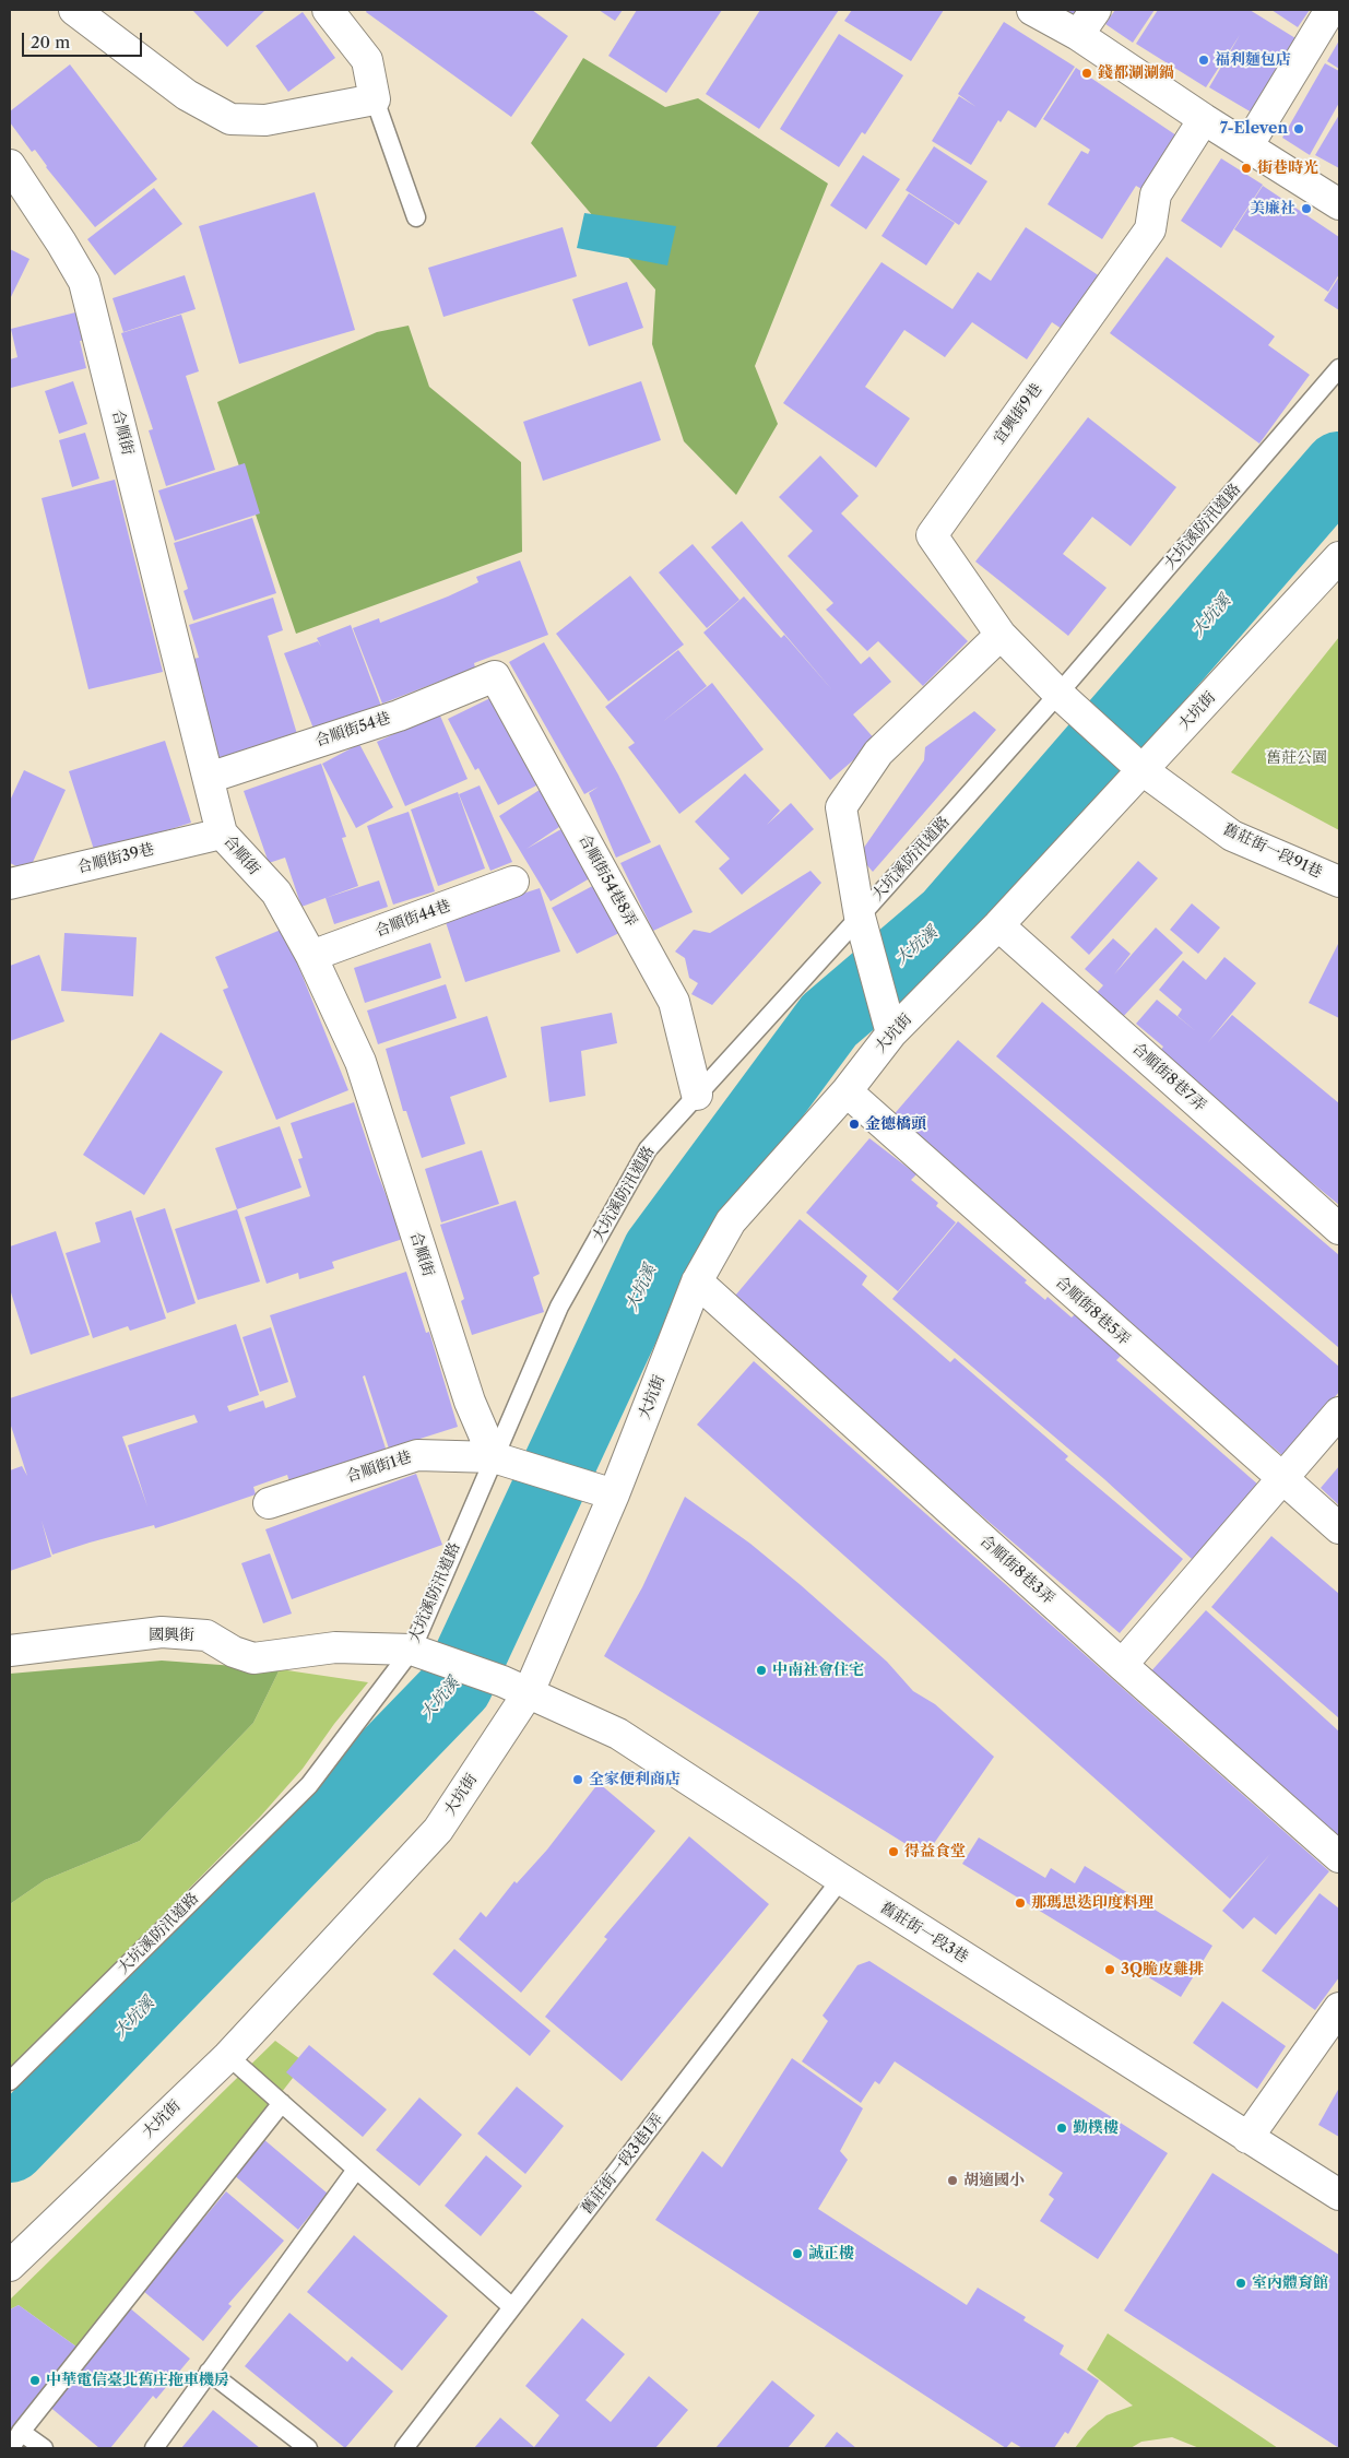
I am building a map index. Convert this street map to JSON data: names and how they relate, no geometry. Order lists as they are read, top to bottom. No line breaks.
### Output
{"streets":{"street":["宜興街9巷","合順街","大坑街","合順街54巷","舊莊街一段91巷","合順街39巷","合順街54巷8弄","合順街44巷","合順街8巷7弄","合順街8巷5弄","合順街1巷","合順街8巷3弄","國興街","舊莊街一段3巷"],"lane":["大坑溪防汛道路","舊莊街一段3巷1弄"]},"crossings":[["宜興街9巷","大坑溪防汛道路"],["宜興街9巷","舊莊街一段91巷"],["合順街","大坑溪防汛道路"],["合順街","合順街54巷"],["合順街","合順街39巷"],["合順街","合順街44巷"],["合順街","合順街1巷"],["大坑溪防汛道路","舊莊街一段91巷"],["大坑溪防汛道路","合順街54巷8弄"],["大坑溪防汛道路","合順街1巷"],["大坑溪防汛道路","國興街"],["大坑街","舊莊街一段91巷"],["大坑街","合順街8巷7弄"],["大坑街","合順街8巷5弄"],["大坑街","合順街1巷"],["大坑街","合順街8巷3弄"],["大坑街","國興街"],["大坑街","舊莊街一段3巷"],["合順街54巷","合順街54巷8弄"],["國興街","舊莊街一段3巷"],["舊莊街一段3巷","舊莊街一段3巷1弄"]],"water":["大坑溪"],"parks":["舊莊公園"],"places":["福利麵包店","錢都涮涮鍋","7-Eleven","街巷時光","美廉社","金德橋頭","中南社會住宅","全家便利商店","得益食堂","那瑪思迭印度料理","3Q脆皮雞排","勤樸樓","胡適國小","誠正樓","室內體育館","中華電信臺北舊庄拖車機房"],"scale_bar":"20 m"}
